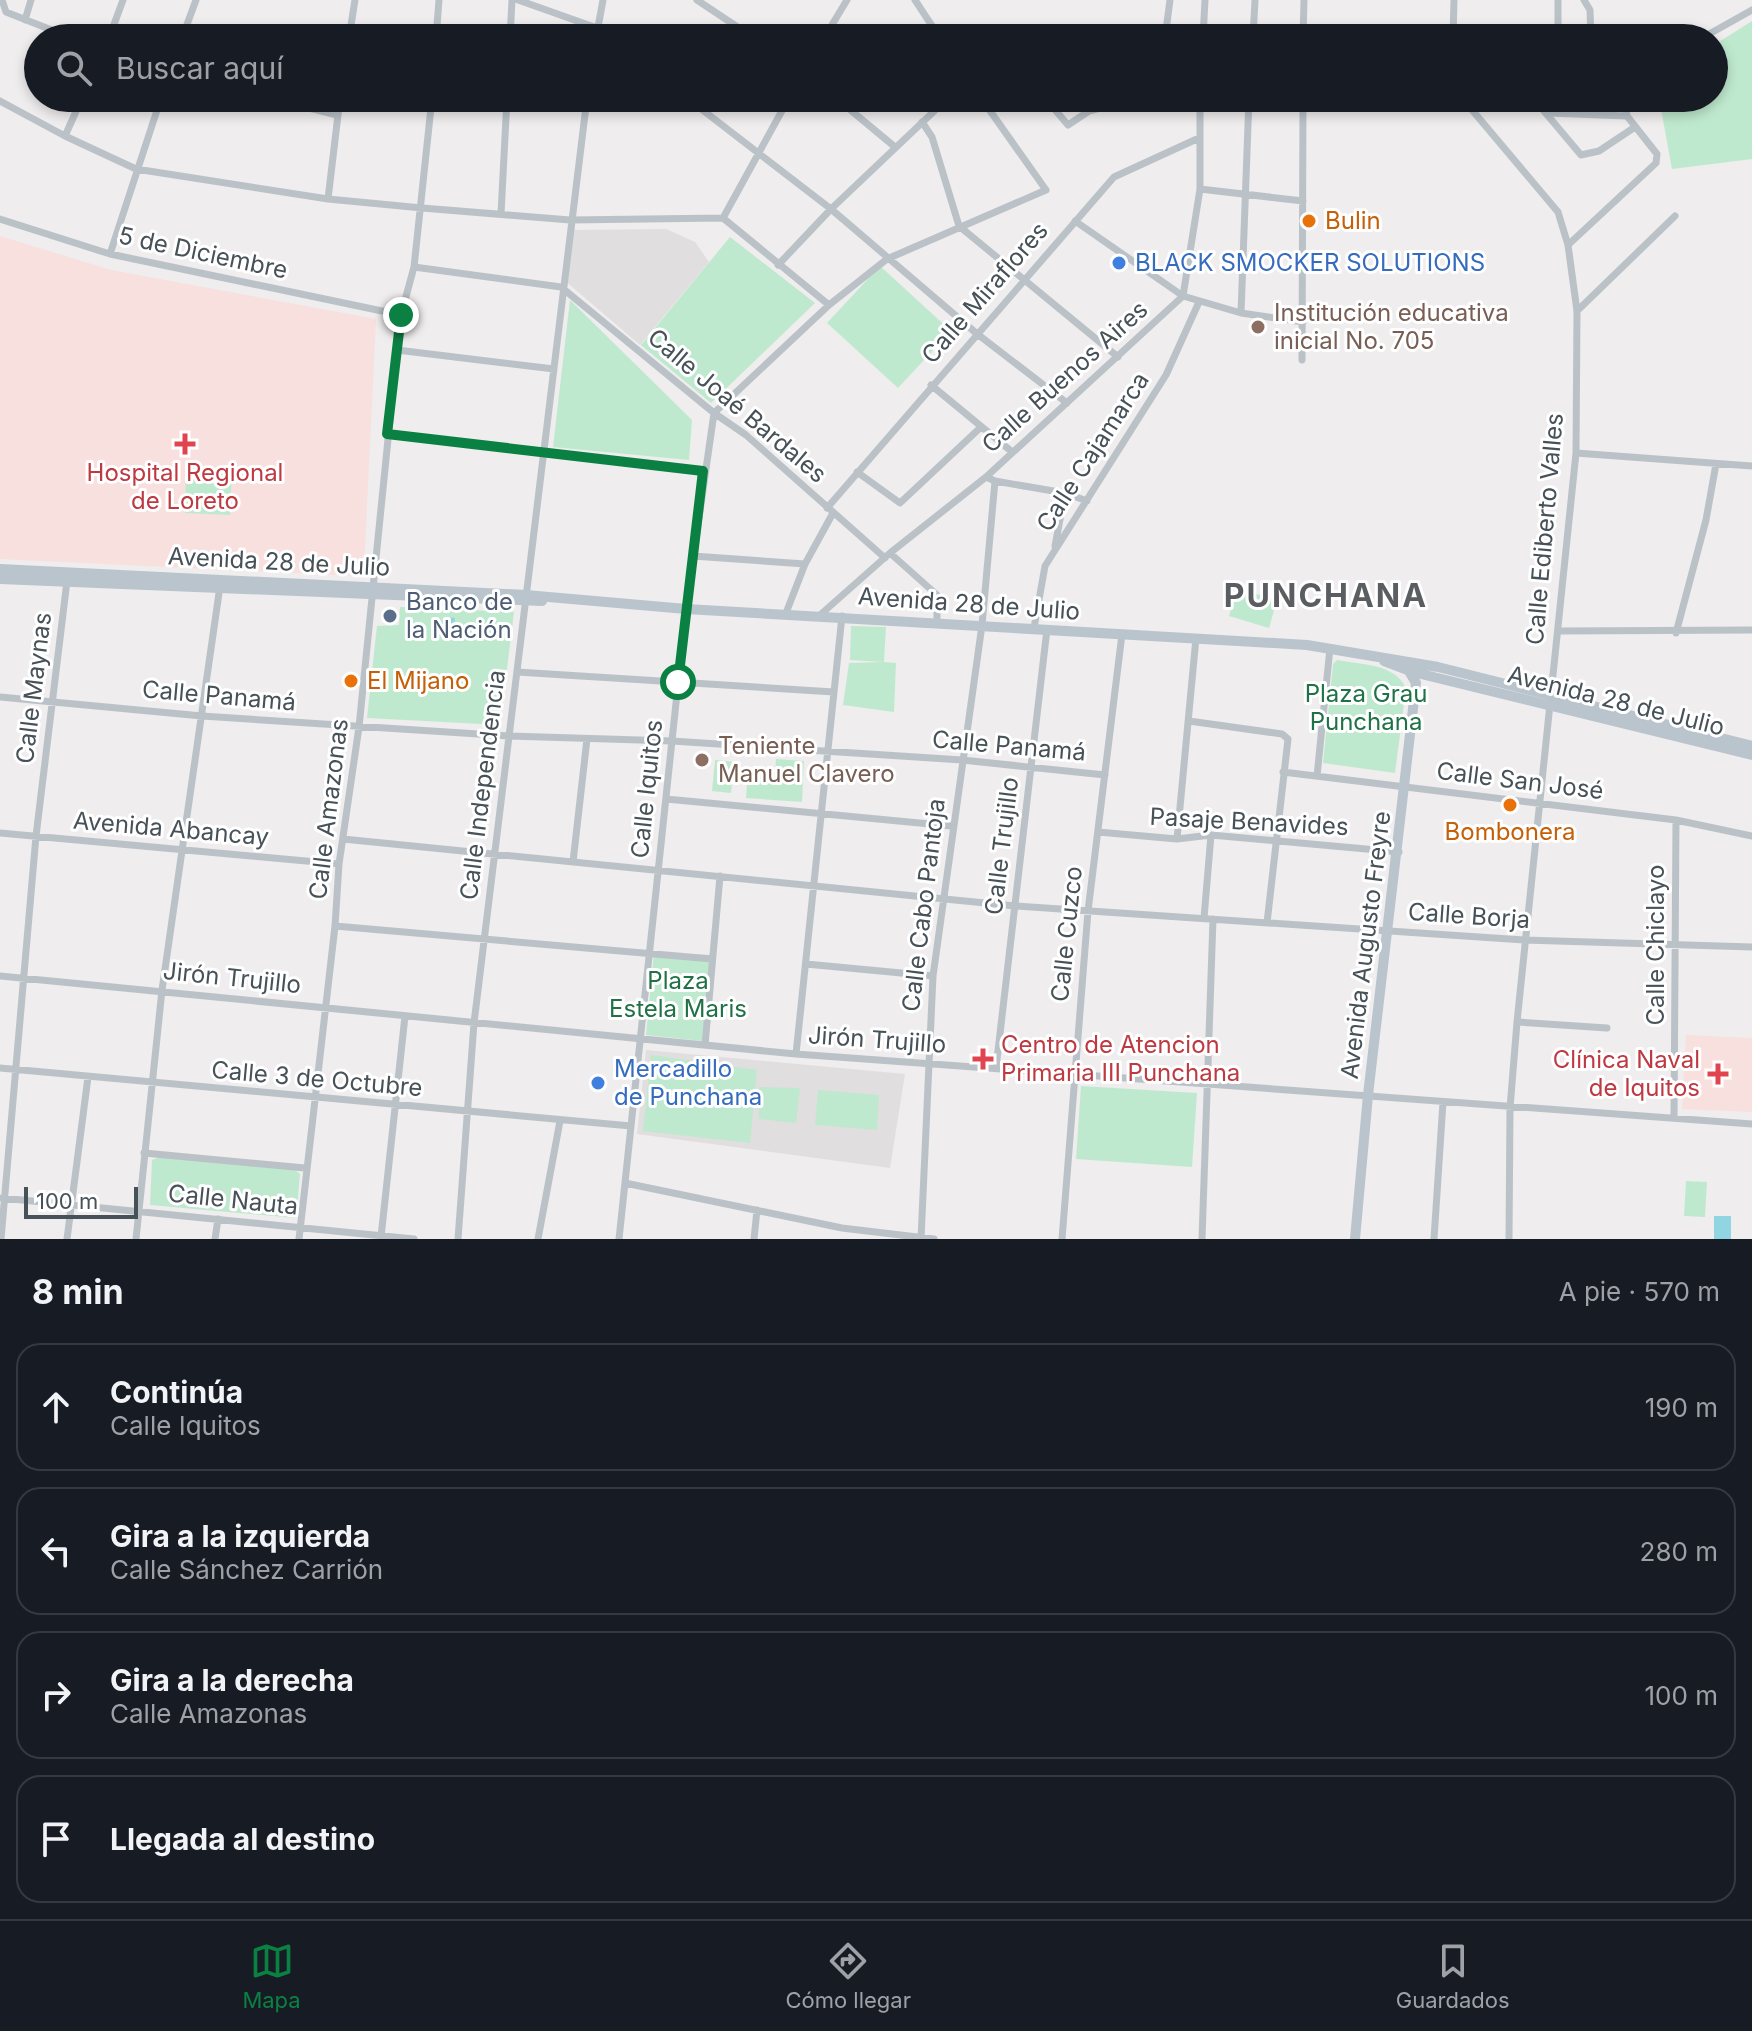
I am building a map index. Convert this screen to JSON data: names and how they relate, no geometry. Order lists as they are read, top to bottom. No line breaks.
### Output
{"streets":{"main road":["Avenida 28 de Julio","Avenida Augusto Freyre"],"street":["5 de Diciembre","Calle Miraflores","Calle Buenos Aires","Calle Joaé Bardales","Calle Cajamarca","Calle Ediberto Valles","Calle Maynas","Calle Panamá","Calle San José","Calle Independencia","Calle Iquitos","Calle Amazonas","Pasaje Benavides","Avenida Abancay","Calle Trujillo","Calle Cabo Pantoja","Calle Borja","Calle Cuzco","Calle Chiclayo","Jirón Trujillo","Calle 3 de Octubre","Calle Nauta"]},"crossings":[["5 de Diciembre","Calle Amazonas"],["Calle Miraflores","Calle Buenos Aires"],["Calle Miraflores","Calle Joaé Bardales"],["Calle Miraflores","Avenida 28 de Julio"],["Calle Buenos Aires","Calle Joaé Bardales"],["Calle Buenos Aires","Avenida 28 de Julio"],["Calle Joaé Bardales","Avenida 28 de Julio"],["Calle Joaé Bardales","Calle Independencia"],["Calle Joaé Bardales","Calle Iquitos"],["Calle Cajamarca","Avenida 28 de Julio"],["Calle Ediberto Valles","Avenida 28 de Julio"],["Calle Ediberto Valles","Calle San José"],["Calle Ediberto Valles","Calle Borja"],["Calle Ediberto Valles","Jirón Trujillo"],["Avenida 28 de Julio","Calle Maynas"],["Avenida 28 de Julio","Calle Independencia"],["Avenida 28 de Julio","Calle Iquitos"],["Avenida 28 de Julio","Calle Amazonas"],["Avenida 28 de Julio","Calle Trujillo"],["Avenida 28 de Julio","Calle Cabo Pantoja"],["Avenida 28 de Julio","Calle Cuzco"],["Avenida 28 de Julio","Avenida Augusto Freyre"],["Calle Maynas","Calle Panamá"],["Calle Maynas","Avenida Abancay"],["Calle Maynas","Jirón Trujillo"],["Calle Maynas","Calle 3 de Octubre"],["Calle Maynas","Calle Nauta"],["Calle Panamá","Calle Independencia"],["Calle Panamá","Calle Iquitos"],["Calle Panamá","Calle Amazonas"],["Calle Panamá","Calle Trujillo"],["Calle Panamá","Calle Cabo Pantoja"],["Calle Panamá","Calle Cuzco"],["Calle San José","Avenida Augusto Freyre"],["Calle San José","Calle Chiclayo"],["Calle Independencia","Calle Borja"],["Calle Independencia","Jirón Trujillo"],["Calle Independencia","Calle 3 de Octubre"],["Calle Iquitos","Calle Borja"],["Calle Iquitos","Jirón Trujillo"],["Calle Iquitos","Calle 3 de Octubre"],["Calle Amazonas","Avenida Abancay"],["Calle Amazonas","Calle Borja"],["Calle Amazonas","Jirón Trujillo"],["Calle Amazonas","Calle 3 de Octubre"],["Calle Amazonas","Calle Nauta"],["Pasaje Benavides","Calle Cuzco"],["Pasaje Benavides","Avenida Augusto Freyre"],["Calle Trujillo","Calle Borja"],["Calle Trujillo","Jirón Trujillo"],["Calle Cabo Pantoja","Calle Borja"],["Calle Cabo Pantoja","Jirón Trujillo"],["Calle Borja","Calle Cuzco"],["Calle Borja","Avenida Augusto Freyre"],["Calle Borja","Calle Chiclayo"],["Calle Cuzco","Jirón Trujillo"],["Avenida Augusto Freyre","Jirón Trujillo"],["Calle Chiclayo","Jirón Trujillo"]],"districts":["PUNCHANA"],"parks":["Plaza Grau Punchana","Plaza Estela Maris"],"places":{"other":["Bulin","BLACK SMOCKER SOLUTIONS","Institución educativa inicial No. 705","Banco de la Nación","El Mijano","Teniente Manuel Clavero","Bombonera","Mercadillo de Punchana"],"health":["Hospital Regional de Loreto","Centro de Atencion Primaria III Punchana","Clínica Naval de Iquitos"]},"scale_bar":"100 m","page":{"search":"Buscar aquí","scale":"100 m","heading":["8 min","A pie · 570 m"],"list":[["Continúa","Calle Iquitos","190 m"],["Gira a la izquierda","Calle Sánchez Carrión","280 m"],["Gira a la derecha","Calle Amazonas","100 m"],"Llegada al destino"],"nav":["Mapa","Cómo llegar","Guardados"]}}
